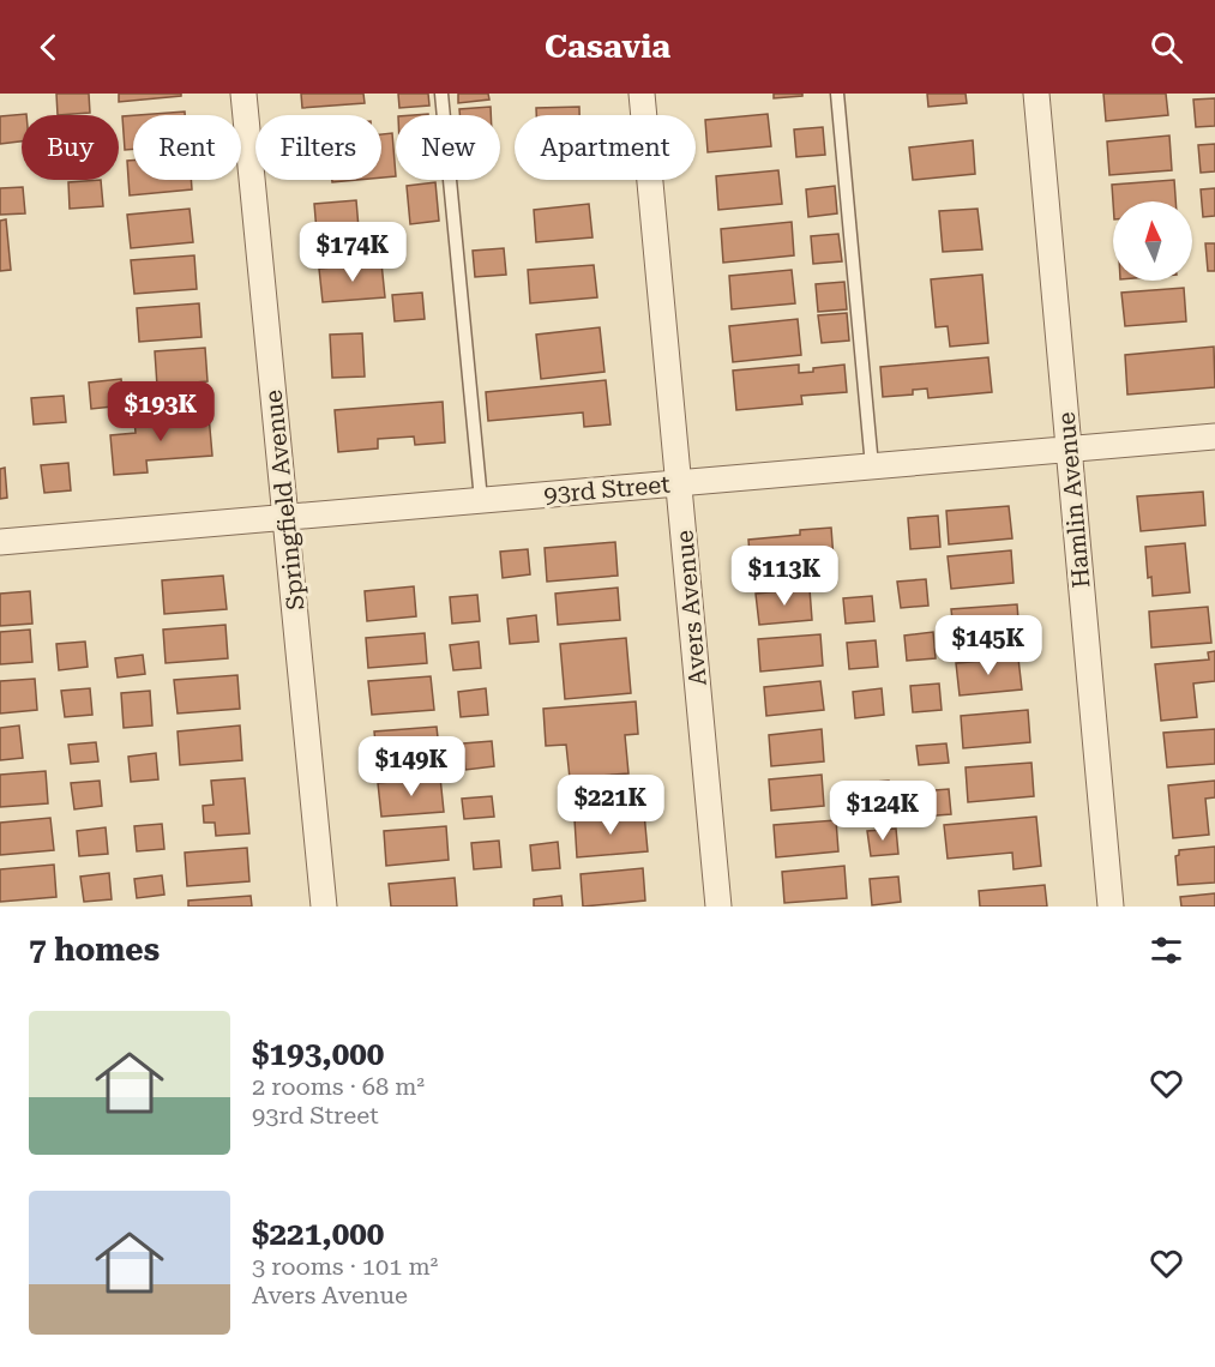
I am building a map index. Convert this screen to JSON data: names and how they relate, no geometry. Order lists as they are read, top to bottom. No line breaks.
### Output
{"streets":{"street":["93rd Street","Springfield Avenue","Hamlin Avenue","Avers Avenue"]},"crossings":[["93rd Street","Springfield Avenue"],["93rd Street","Hamlin Avenue"],["93rd Street","Avers Avenue"]],"north":"top","page":{"header":"Casavia","chip":["Buy","Rent","Filters","New","Apartment"],"price":["$174K","$193K","$113K","$145K","$149K","$221K","$124K"],"heading":"7 homes","list":[{"name":"$193,000","note":"2 rooms · 68 m² · 93rd Street"},{"name":"$221,000","note":"3 rooms · 101 m² · Avers Avenue"}]}}
